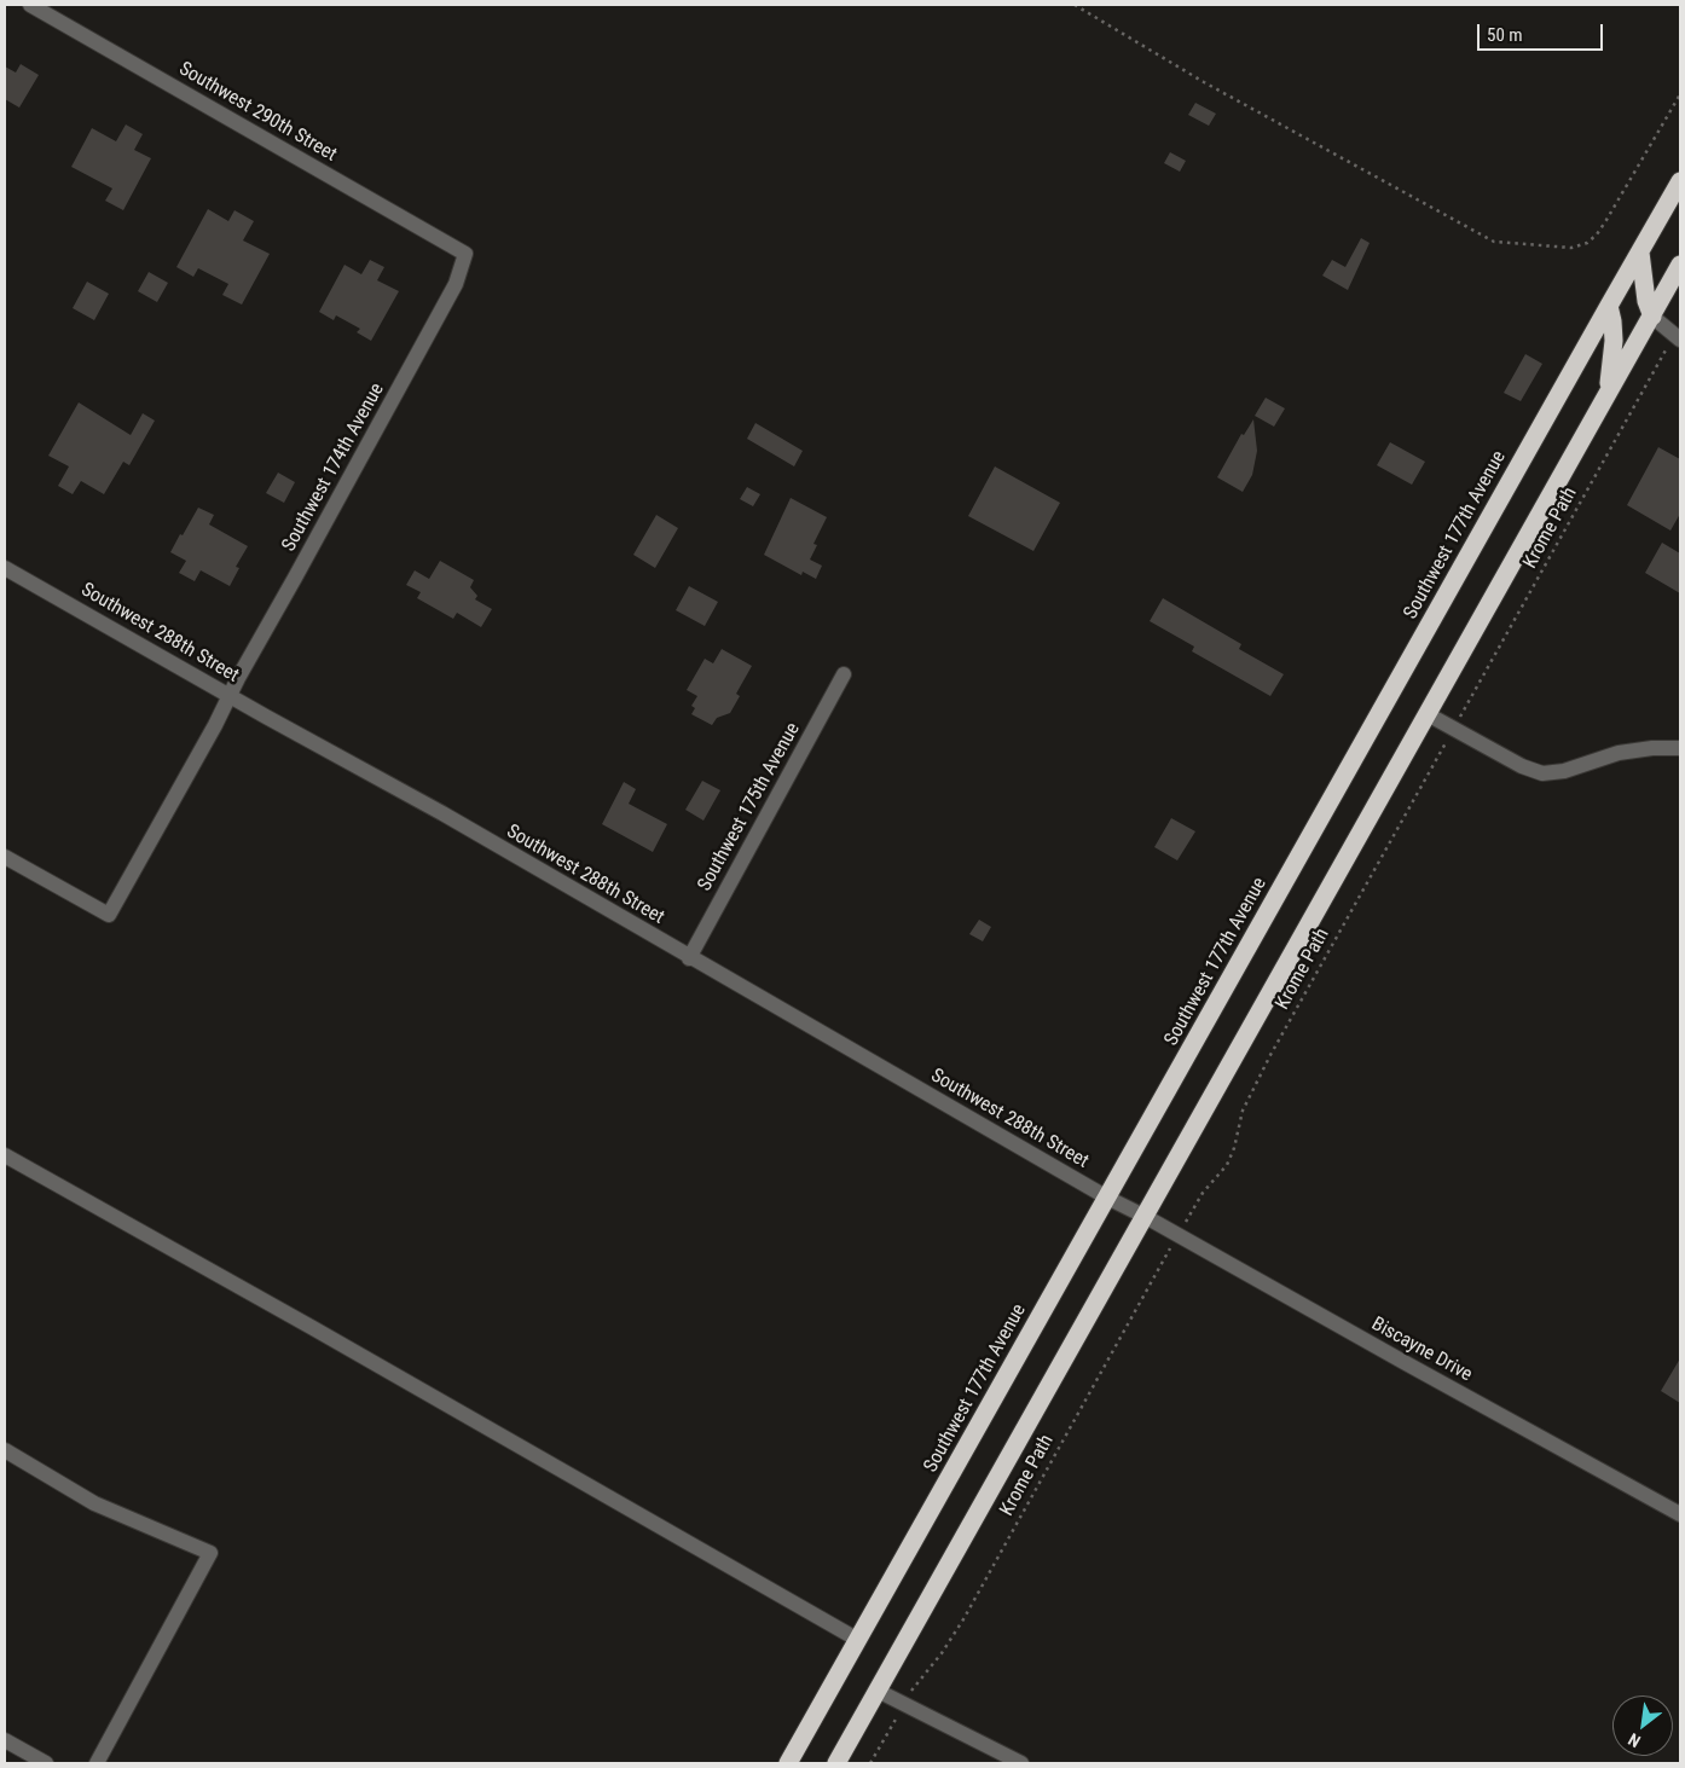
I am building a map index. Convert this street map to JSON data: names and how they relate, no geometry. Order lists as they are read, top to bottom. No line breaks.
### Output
{"streets":{"highway":["Southwest 177th Avenue"],"street":["Southwest 290th Street","Southwest 174th Avenue","Southwest 288th Street","Southwest 175th Avenue","Biscayne Drive"],"path":["Krome Path"]},"crossings":[["Southwest 290th Street","Southwest 174th Avenue"],["Southwest 174th Avenue","Southwest 288th Street"],["Southwest 177th Avenue","Southwest 288th Street"],["Southwest 288th Street","Southwest 175th Avenue"],["Southwest 288th Street","Biscayne Drive"]],"scale_bar":"50 m","north":"bottom left"}
